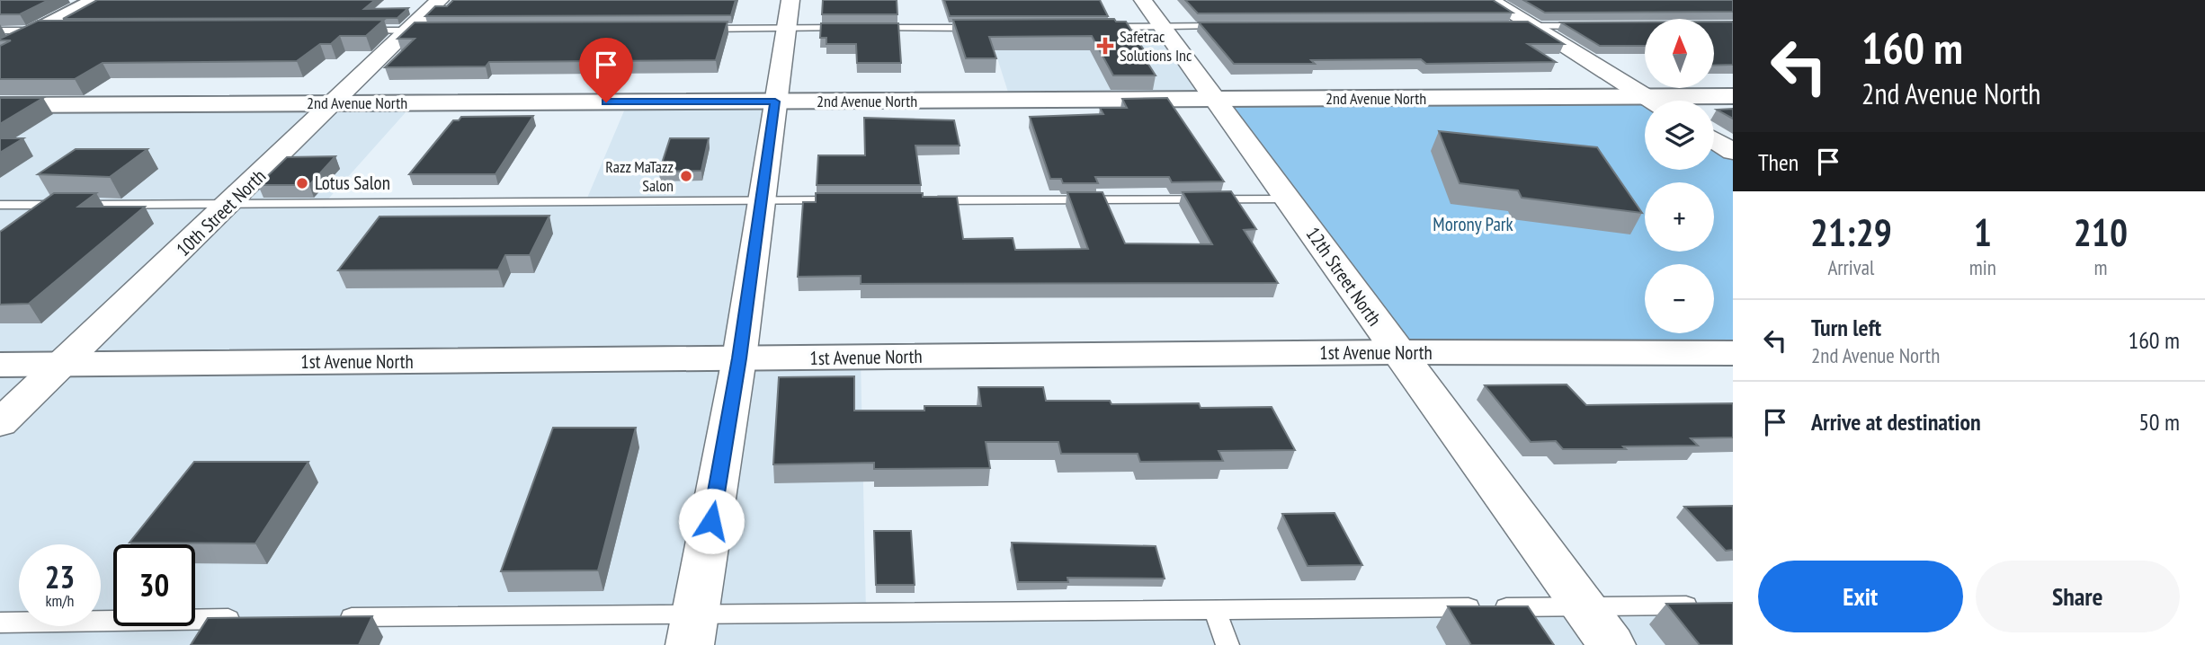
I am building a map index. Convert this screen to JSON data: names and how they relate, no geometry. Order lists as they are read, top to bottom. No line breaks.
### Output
{"streets":{"main road":["2nd Avenue North","1st Avenue North"],"street":["10th Street North","12th Street North"]},"crossings":[["2nd Avenue North","10th Street North"],["2nd Avenue North","12th Street North"],["10th Street North","1st Avenue North"],["12th Street North","1st Avenue North"]],"parks":["Morony Park"],"places":{"health":["Safetrac Solutions Inc"],"other":["Razz MaTazz Salon","Lotus Salon"]},"north":"top","page":{"turn":["160 m","2nd Avenue North"],"map_buttons":["+","−"],"then":"Then","eta":["21:29","Arrival","1","min","210","m"],"list":[{"name":"Turn left","note":"2nd Avenue North","value":"160 m"},{"name":"Arrive at destination","value":"50 m"}],"speed":"23 km/h","limit":"30","buttons":["Exit","Share"]}}
